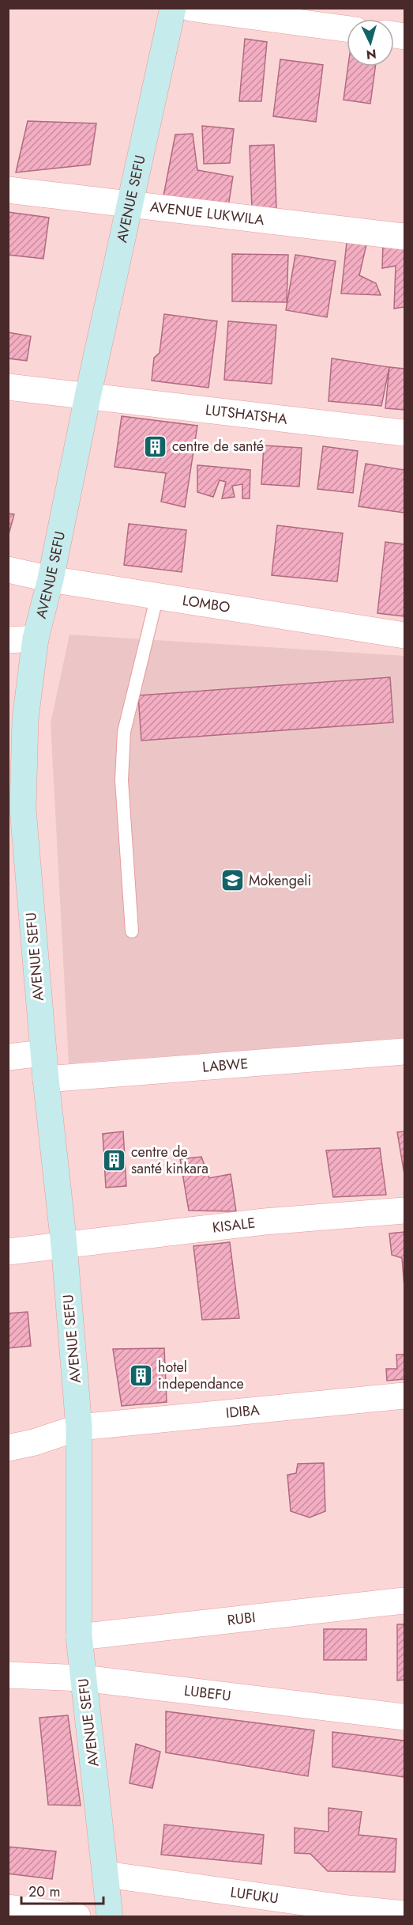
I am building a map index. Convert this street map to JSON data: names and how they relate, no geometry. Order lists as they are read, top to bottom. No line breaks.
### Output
{"streets":{"main road":["AVENUE SEFU"],"street":["AVENUE LUKWILA","LUTSHATSHA","LOMBO","LABWE","KISALE","IDIBA","RUBI","LUBEFU","LUFUKU"]},"crossings":[["AVENUE SEFU","AVENUE LUKWILA"],["AVENUE SEFU","LUTSHATSHA"],["AVENUE SEFU","LOMBO"],["AVENUE SEFU","LABWE"],["AVENUE SEFU","KISALE"],["AVENUE SEFU","IDIBA"],["AVENUE SEFU","RUBI"],["AVENUE SEFU","LUBEFU"],["AVENUE SEFU","LUFUKU"]],"places":{"building":["centre de santé","centre de santé kinkara","hotel independance"],"school or university":["Mokengeli"]},"scale_bar":"20 m","north":"bottom"}
